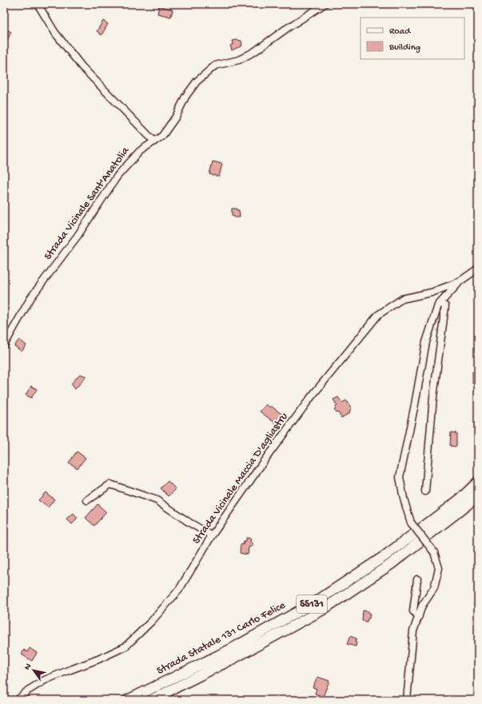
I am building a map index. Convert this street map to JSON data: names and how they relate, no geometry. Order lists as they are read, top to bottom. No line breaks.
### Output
{"streets":{"highway":["SS131","Strada Statale 131 Carlo Felice"],"street":["Strada Vicinale Sant'Anatolia","Strada Vicinale Maccia D'agliastru"]},"legend":["Road","Building"],"north":"top left"}
